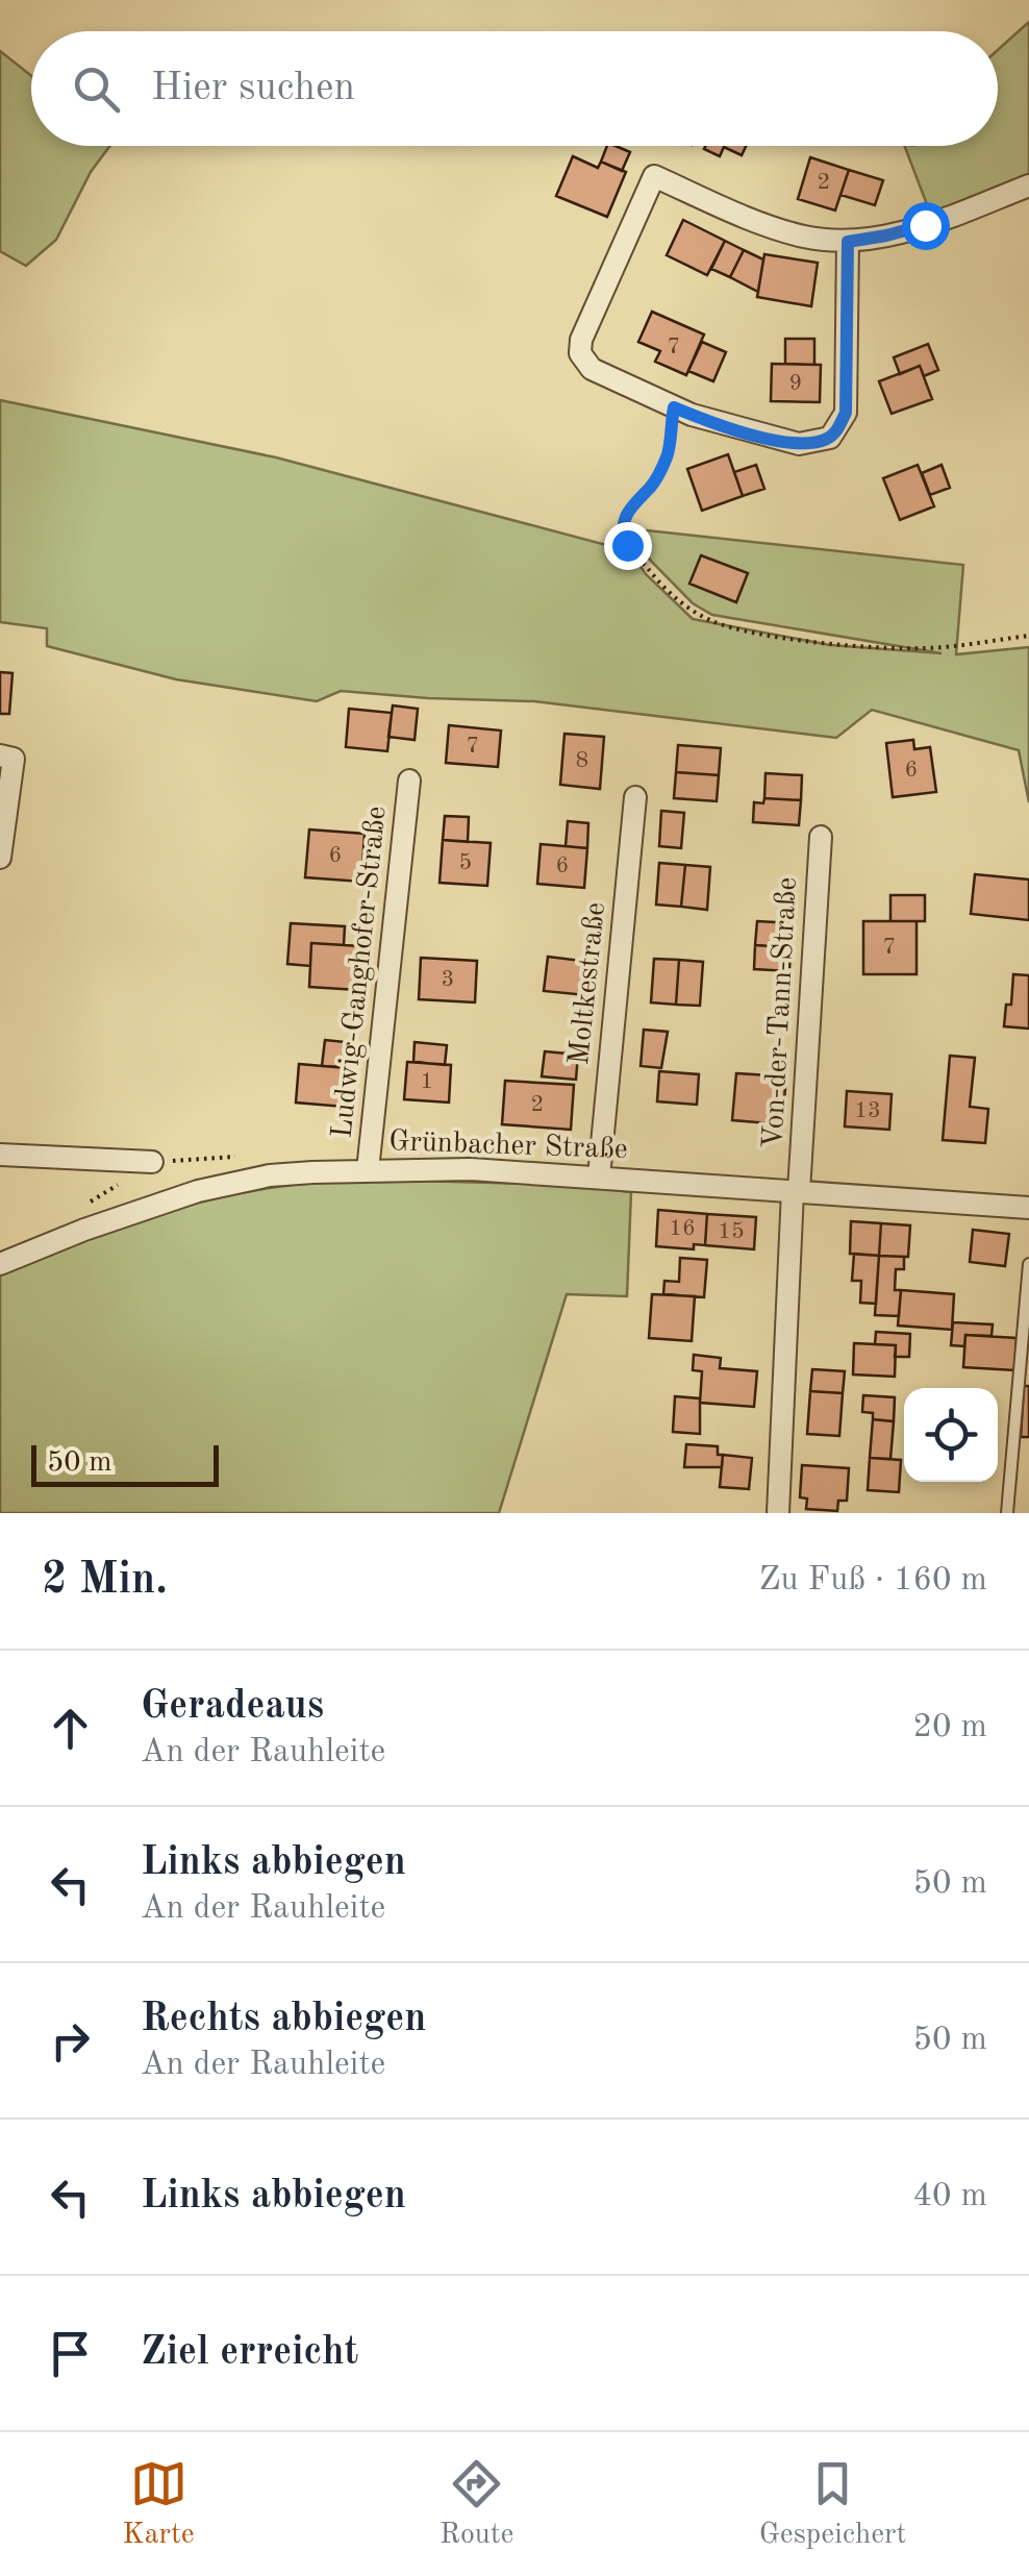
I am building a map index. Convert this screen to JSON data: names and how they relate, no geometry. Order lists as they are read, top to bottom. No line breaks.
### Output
{"streets":{"street":["Ludwig-Ganghofer-Straße","Moltkestraße","Von-der-Tann-Straße","Grünbacher Straße"]},"crossings":[["Ludwig-Ganghofer-Straße","Grünbacher Straße"],["Moltkestraße","Grünbacher Straße"],["Von-der-Tann-Straße","Grünbacher Straße"]],"house_numbers":["2","7","9","7","8","6","6","5","6","7","3","1","2","13","16","15"],"scale_bar":"50 m","page":{"search":"Hier suchen","scale":"50 m","heading":["2 Min.","Zu Fuß · 160 m"],"list":[["Geradeaus","An der Rauhleite","20 m"],["Links abbiegen","An der Rauhleite","50 m"],["Rechts abbiegen","An der Rauhleite","50 m"],["Links abbiegen","40 m"],"Ziel erreicht"],"nav":["Karte","Route","Gespeichert"]}}
